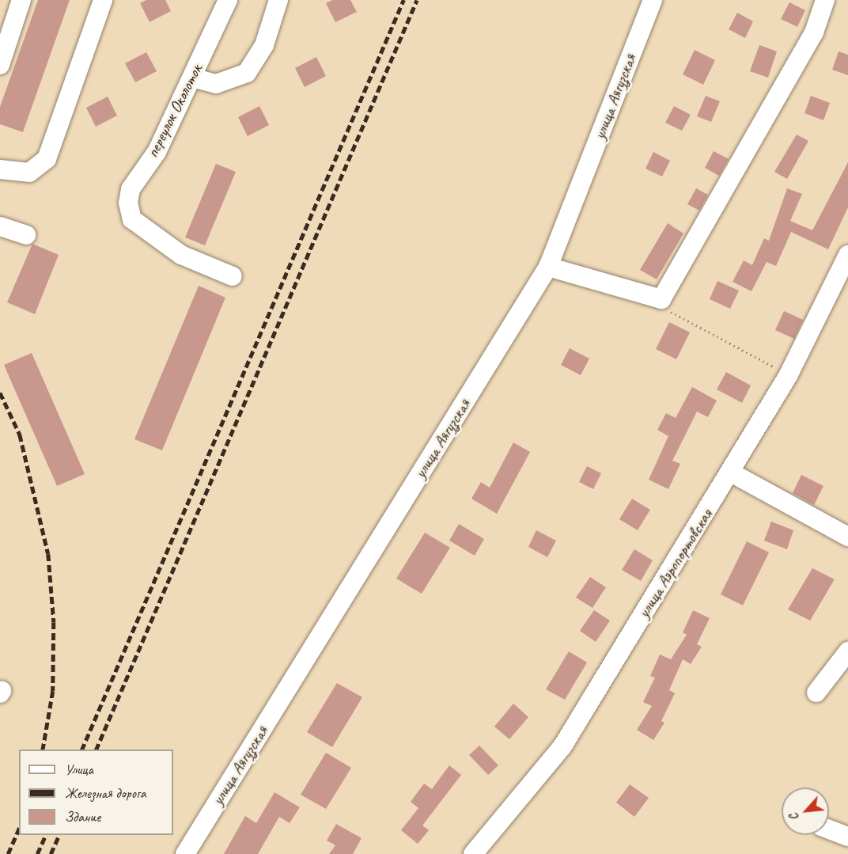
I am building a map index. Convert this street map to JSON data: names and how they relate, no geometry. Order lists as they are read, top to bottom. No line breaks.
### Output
{"streets":{"street":["улица Аягузская","переулок Околоток","улица Аэропортовская"]},"legend":["Улица","Железная дорога","Здание"],"north":"bottom left"}
